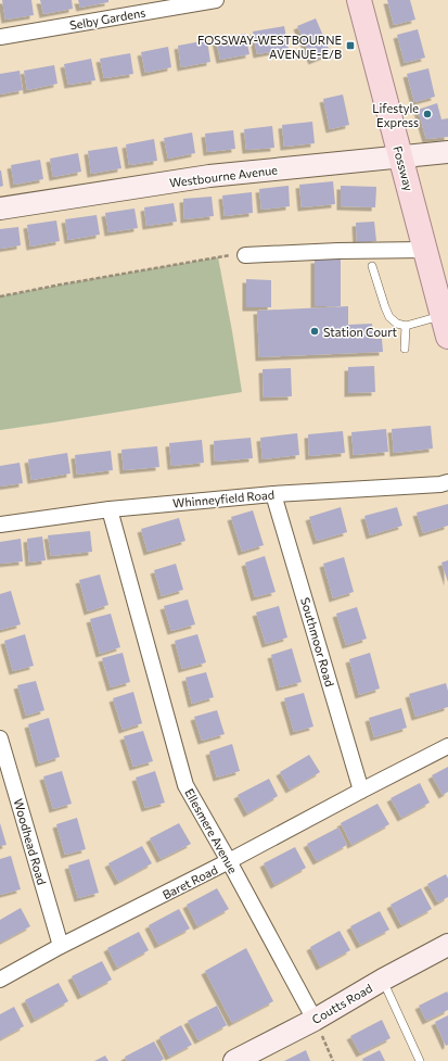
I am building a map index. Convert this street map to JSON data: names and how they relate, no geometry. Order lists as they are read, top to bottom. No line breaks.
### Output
{"streets":{"main road":["Fossway"],"street":["Selby Gardens","Westbourne Avenue","Whinneyfield Road","Southmoor Road","Ellesmere Avenue","Woodhead Road","Baret Road","Coutts Road"]},"crossings":[["Fossway","Westbourne Avenue"],["Whinneyfield Road","Southmoor Road"],["Whinneyfield Road","Ellesmere Avenue"],["Southmoor Road","Baret Road"],["Ellesmere Avenue","Baret Road"],["Ellesmere Avenue","Coutts Road"],["Woodhead Road","Baret Road"]],"places":{"transit":["FOSSWAY-WESTBOURNE AVENUE-E/B"],"other":["Lifestyle Express","Station Court"]}}
